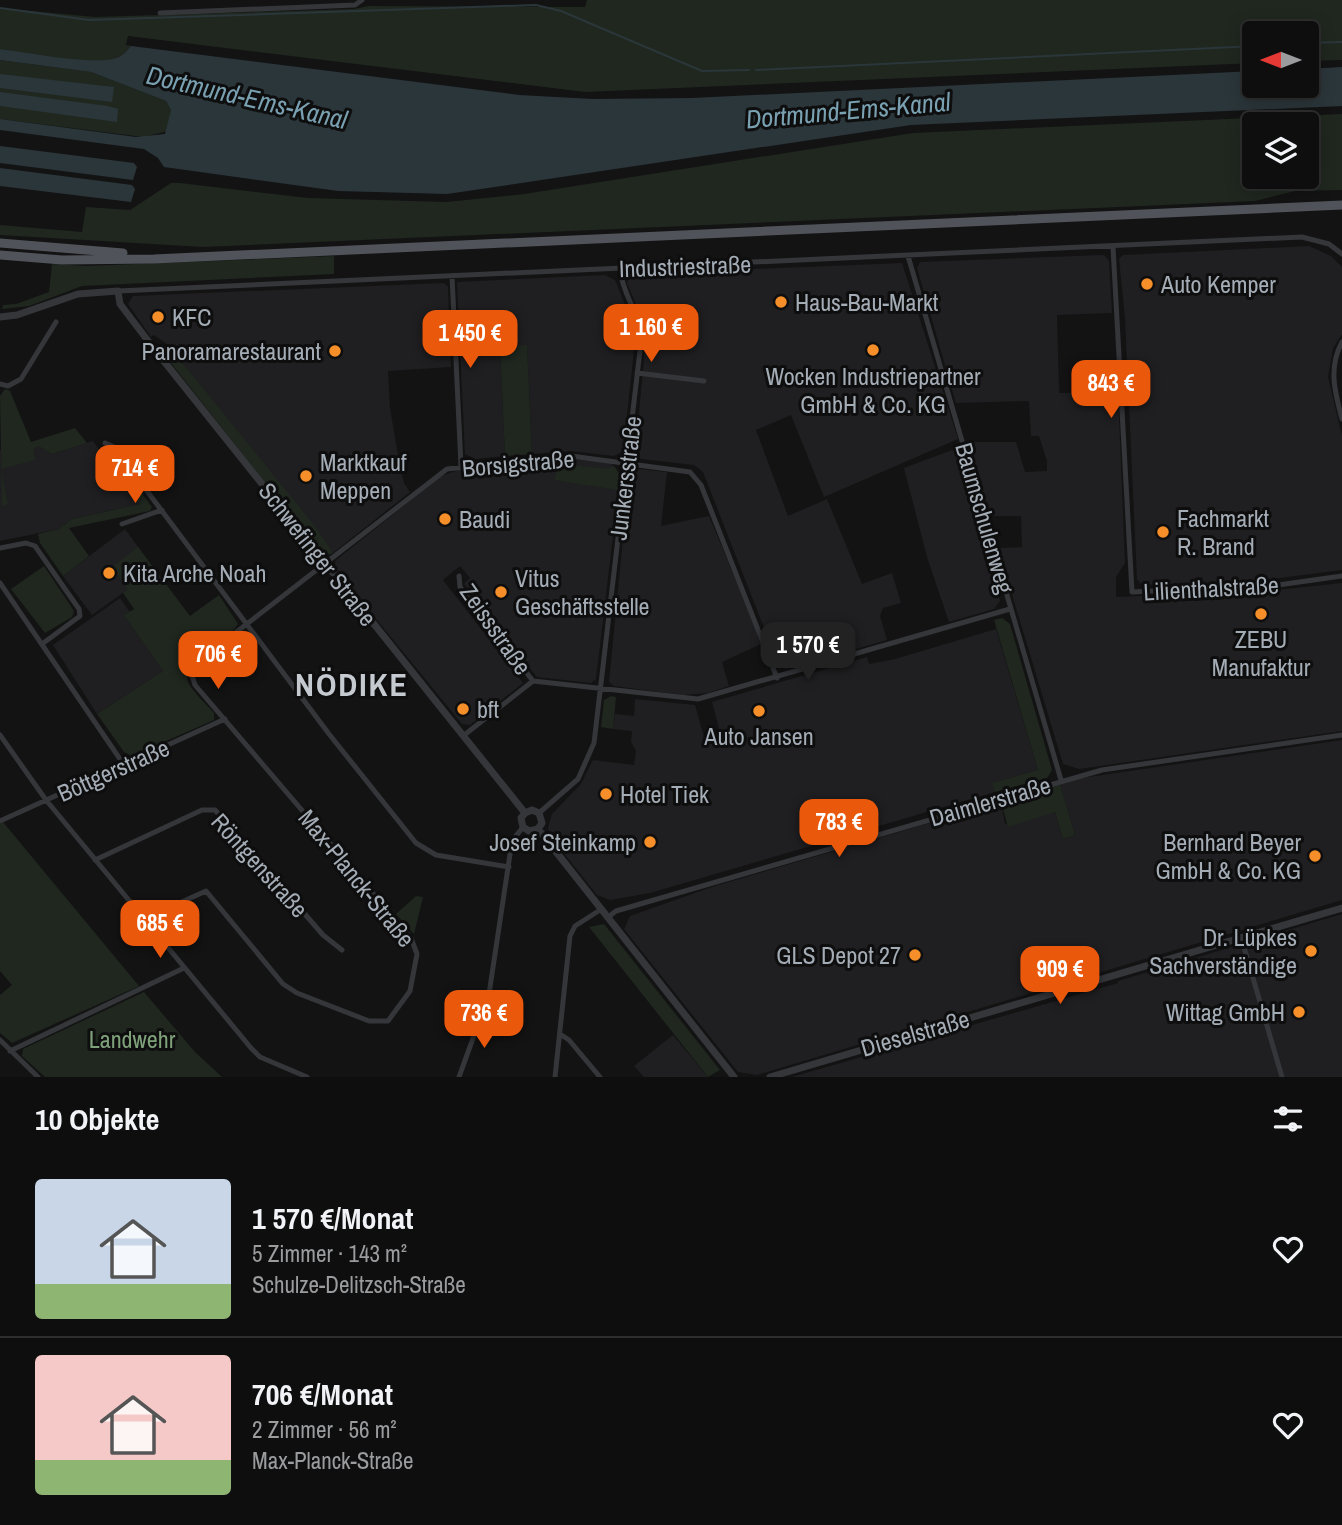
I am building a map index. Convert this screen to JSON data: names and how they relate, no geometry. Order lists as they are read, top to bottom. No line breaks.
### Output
{"streets":{"street":["Industriestraße","Borsigstraße","Junkersstraße","Baumschulenweg","Schwefinger Straße","Lilienthalstraße","Zeissstraße","Böttgerstraße","Daimlerstraße","Röntgenstraße","Max-Planck-Straße","Dieselstraße"]},"crossings":[["Industriestraße","Junkersstraße"],["Industriestraße","Baumschulenweg"],["Industriestraße","Schwefinger Straße"],["Industriestraße","Lilienthalstraße"],["Borsigstraße","Junkersstraße"],["Borsigstraße","Schwefinger Straße"],["Borsigstraße","Max-Planck-Straße"],["Junkersstraße","Schwefinger Straße"],["Baumschulenweg","Daimlerstraße"],["Böttgerstraße","Max-Planck-Straße"]],"districts":["NÖDIKE"],"water":["Dortmund-Ems-Kanal"],"parks":["Landwehr"],"places":["Auto Kemper","Haus-Bau-Markt","KFC","Wocken Industriepartner GmbH & Co. KG","Panoramarestaurant","Marktkauf Meppen","Baudi","Fachmarkt R. Brand","Kita Arche Noah","Vitus Geschäftsstelle","ZEBU Manufaktur","bft","Auto Jansen","Hotel Tiek","Josef Steinkamp","Bernhard Beyer GmbH & Co. KG","Dr. Lüpkes Sachverständige","GLS Depot 27","Wittag GmbH"],"north":"left","page":{"price":["1 160 €","1 450 €","843 €","714 €","1 570 €","706 €","783 €","685 €","909 €","736 €"],"heading":"10 Objekte","list":[{"name":"1 570 €/Monat","note":"5 Zimmer · 143 m² · Schulze-Delitzsch-Straße"},{"name":"706 €/Monat","note":"2 Zimmer · 56 m² · Max-Planck-Straße"}]}}
